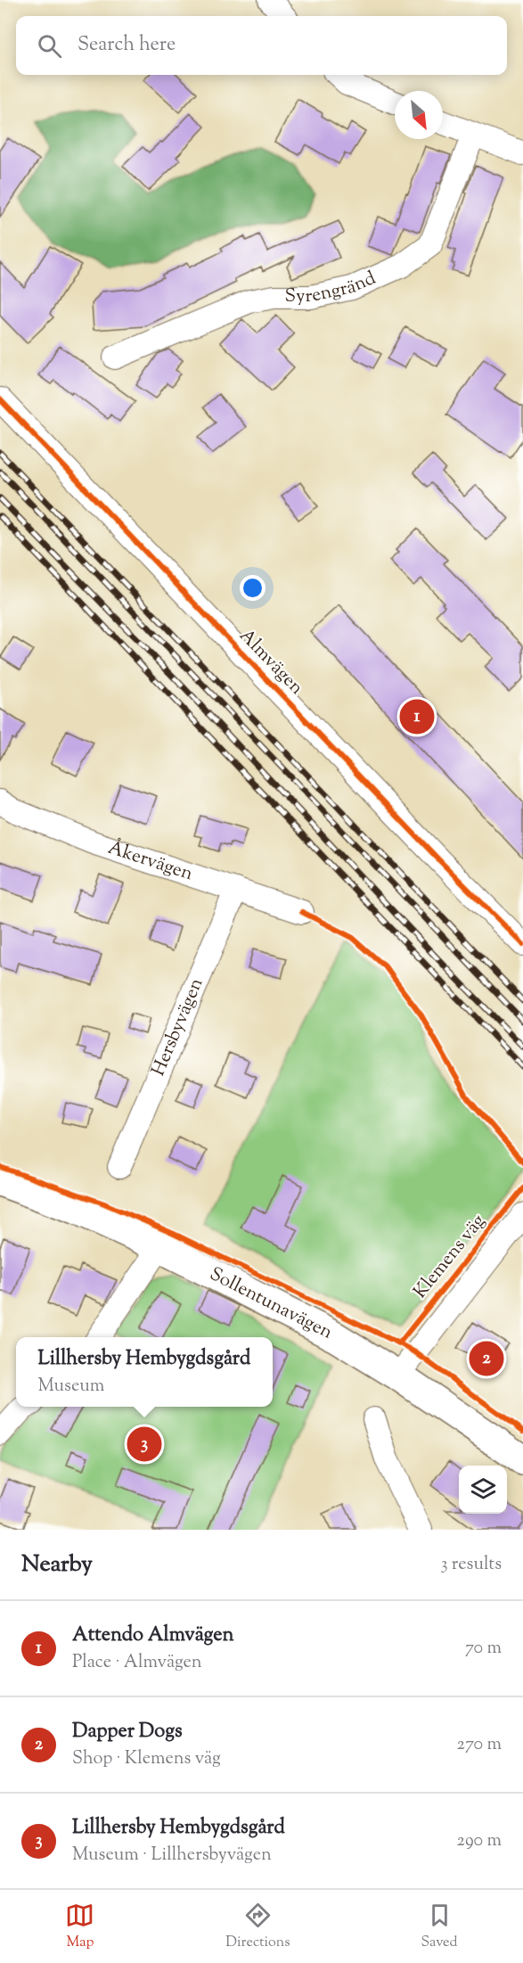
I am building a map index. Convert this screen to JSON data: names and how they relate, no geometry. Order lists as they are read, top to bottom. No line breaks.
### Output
{"streets":{"street":["Syrengränd","Almvägen","Åkervägen","Hersbyvägen","Klemens väg","Sollentunavägen"]},"crossings":[["Åkervägen","Hersbyvägen"],["Klemens väg","Sollentunavägen"]],"north":"bottom right","page":{"search":"Search here","pins":["1","2","3"],"popup":["Lillhersby Hembygdsgård","Museum"],"heading":["Nearby","3 results"],"list":[{"mark":"1","name":"Attendo Almvägen","note":"Place · Almvägen","value":"70 m"},{"mark":"2","name":"Dapper Dogs","note":"Shop · Klemens väg","value":"270 m"},{"mark":"3","name":"Lillhersby Hembygdsgård","note":"Museum · Lillhersbyvägen","value":"290 m"}],"nav":["Map","Directions","Saved"]}}
